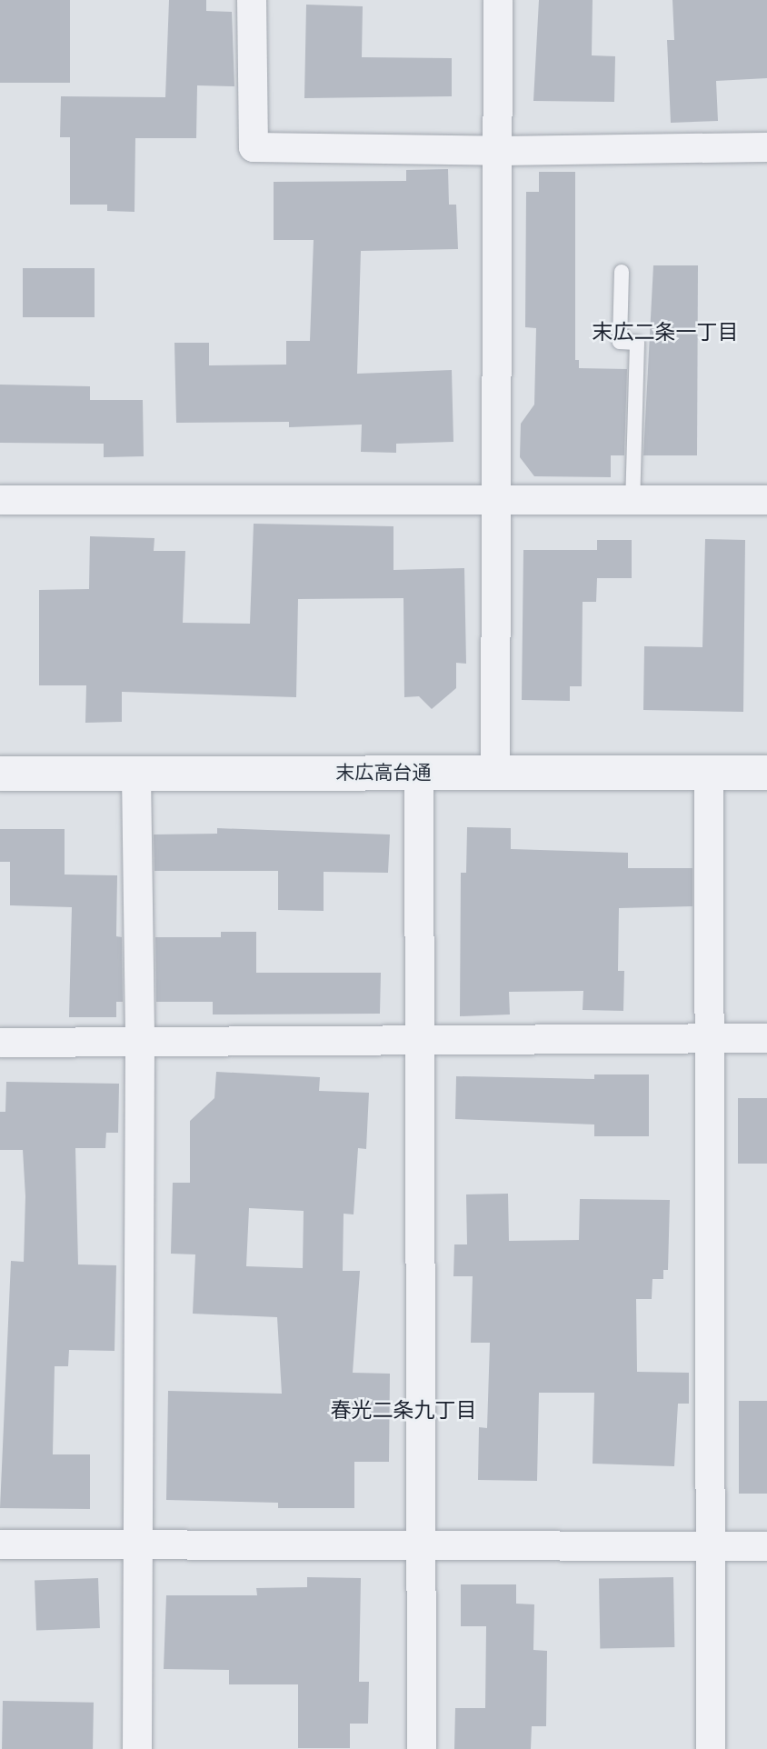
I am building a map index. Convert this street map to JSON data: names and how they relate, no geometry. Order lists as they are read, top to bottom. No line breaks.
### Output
{"streets":{"street":["末広高台通"]},"districts":["末広二条一丁目","春光二条九丁目"]}
